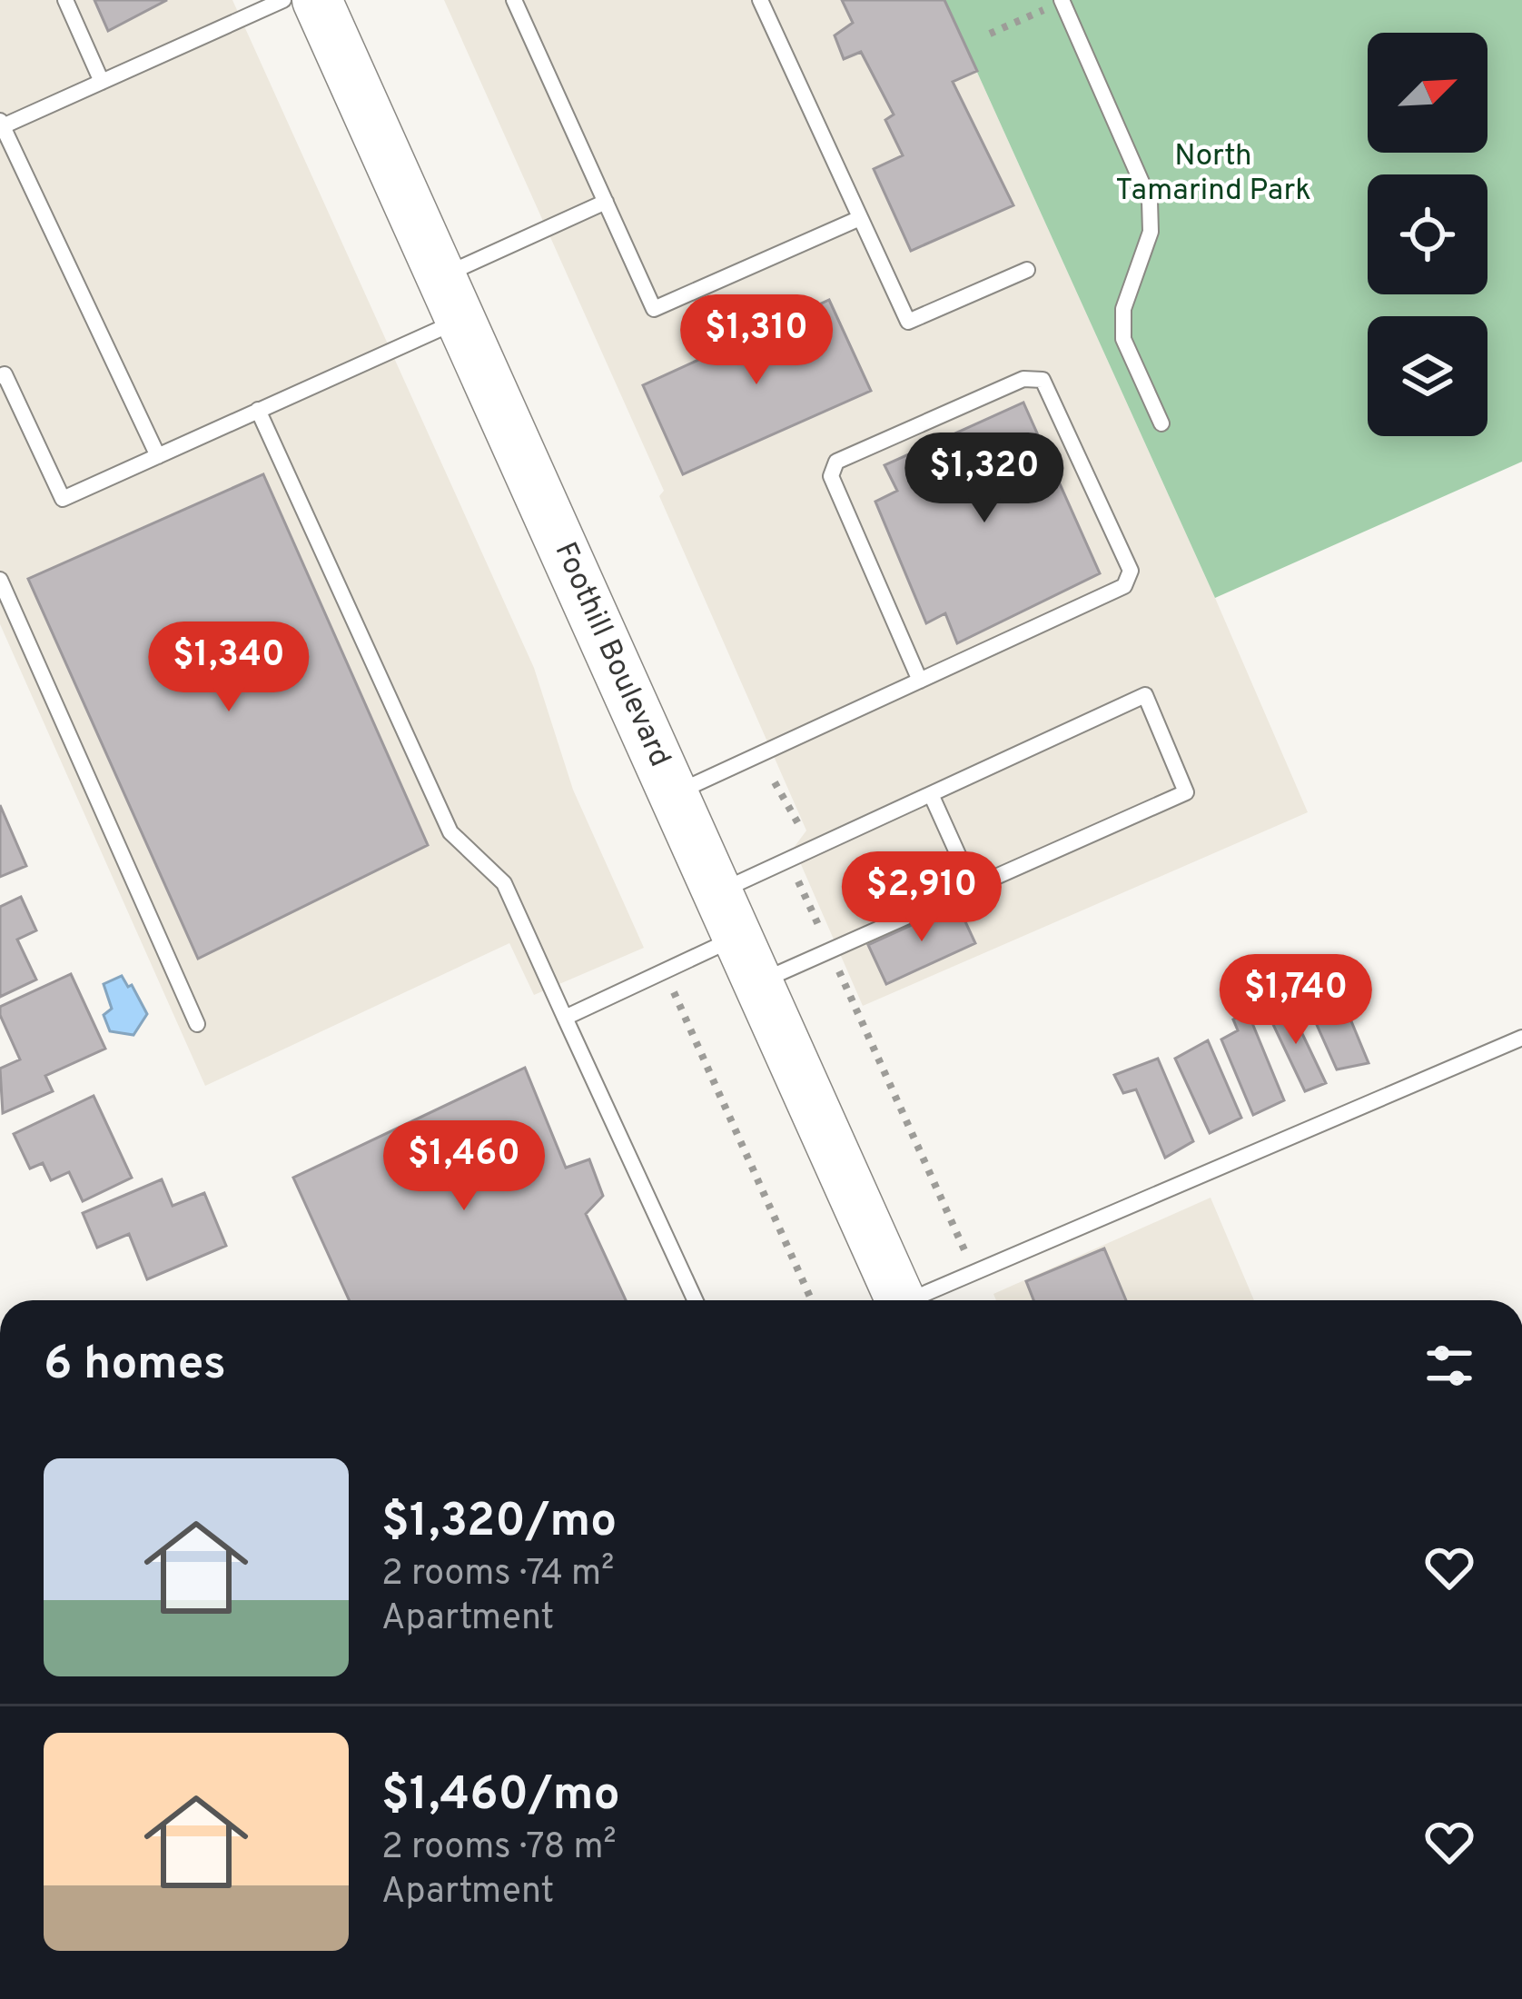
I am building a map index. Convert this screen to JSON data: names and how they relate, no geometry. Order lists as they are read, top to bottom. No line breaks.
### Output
{"streets":{"main road":["Foothill Boulevard"]},"parks":["North Tamarind Park"],"north":"top right","page":{"price":["$1,310","$1,320","$1,340","$2,910","$1,740","$1,460"],"heading":"6 homes","list":[{"name":"$1,320/mo","note":"2 rooms · 74 m² · Apartment"},{"name":"$1,460/mo","note":"2 rooms · 78 m² · Apartment"}]}}
